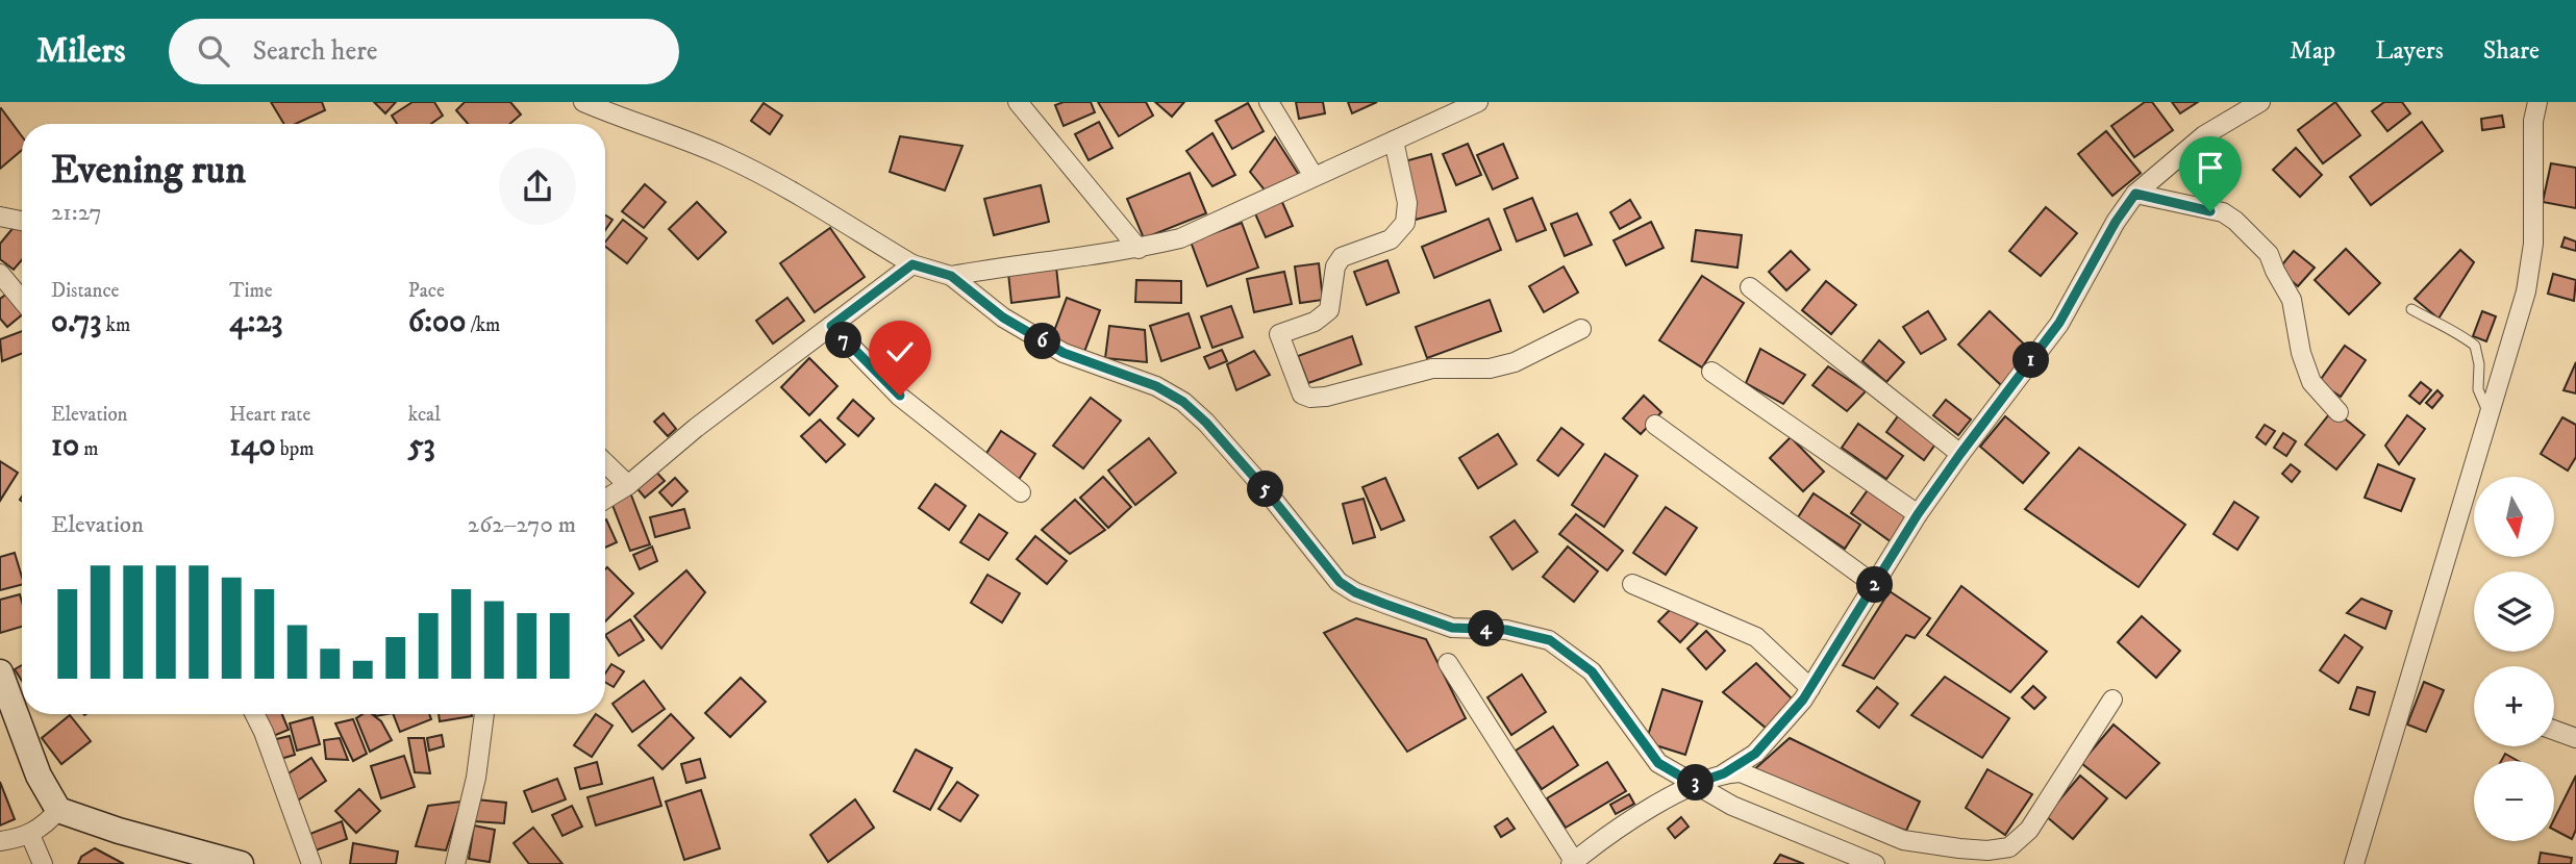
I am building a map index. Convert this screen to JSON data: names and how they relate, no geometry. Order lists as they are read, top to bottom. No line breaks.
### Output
{"north":"bottom","page":{"header":"Milers","search":"Search here","nav":["Map","Layers","Share"],"heading":["Evening run","21:27"],"stats":[["Distance","0.73 km"],["Time","4:23"],["Pace","6:00 /km"],["Elevation","10 m"],["Heart rate","140 bpm"],["kcal","53"]],"pins":["7","6","1","5","2","4","3"],"map_buttons":["+","−"],"chart":["Elevation","262–270 m"]}}
